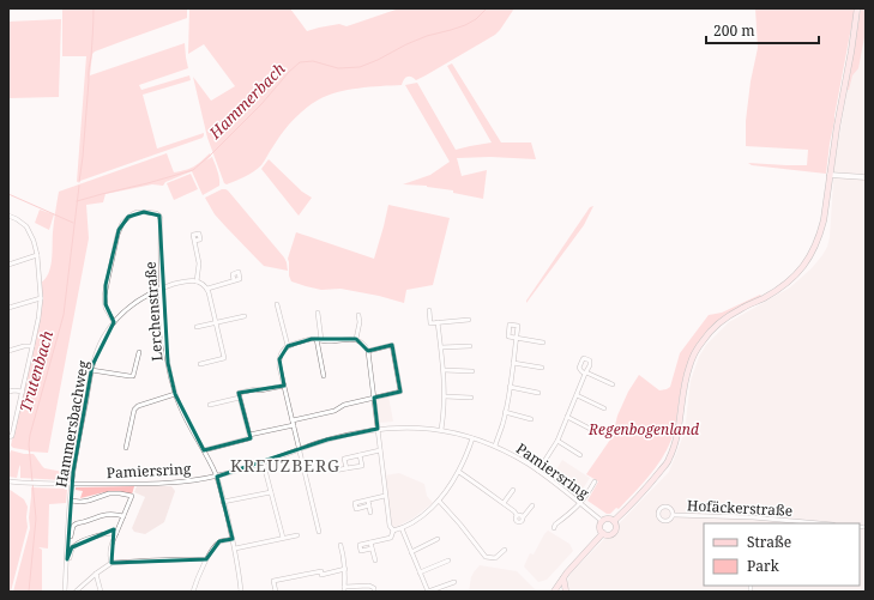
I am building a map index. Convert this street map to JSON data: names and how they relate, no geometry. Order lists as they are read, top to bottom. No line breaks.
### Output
{"streets":{"street":["Lerchenstraße","Hammersbachweg","Pamiersring","Hofäckerstraße"]},"crossings":[["Lerchenstraße","Hammersbachweg"],["Lerchenstraße","Pamiersring"],["Hammersbachweg","Pamiersring"]],"districts":["KREUZBERG"],"water":["Hammerbach","Trutenbach"],"parks":["Regenbogenland"],"legend":["Straße","Park"],"scale_bar":"200 m"}
